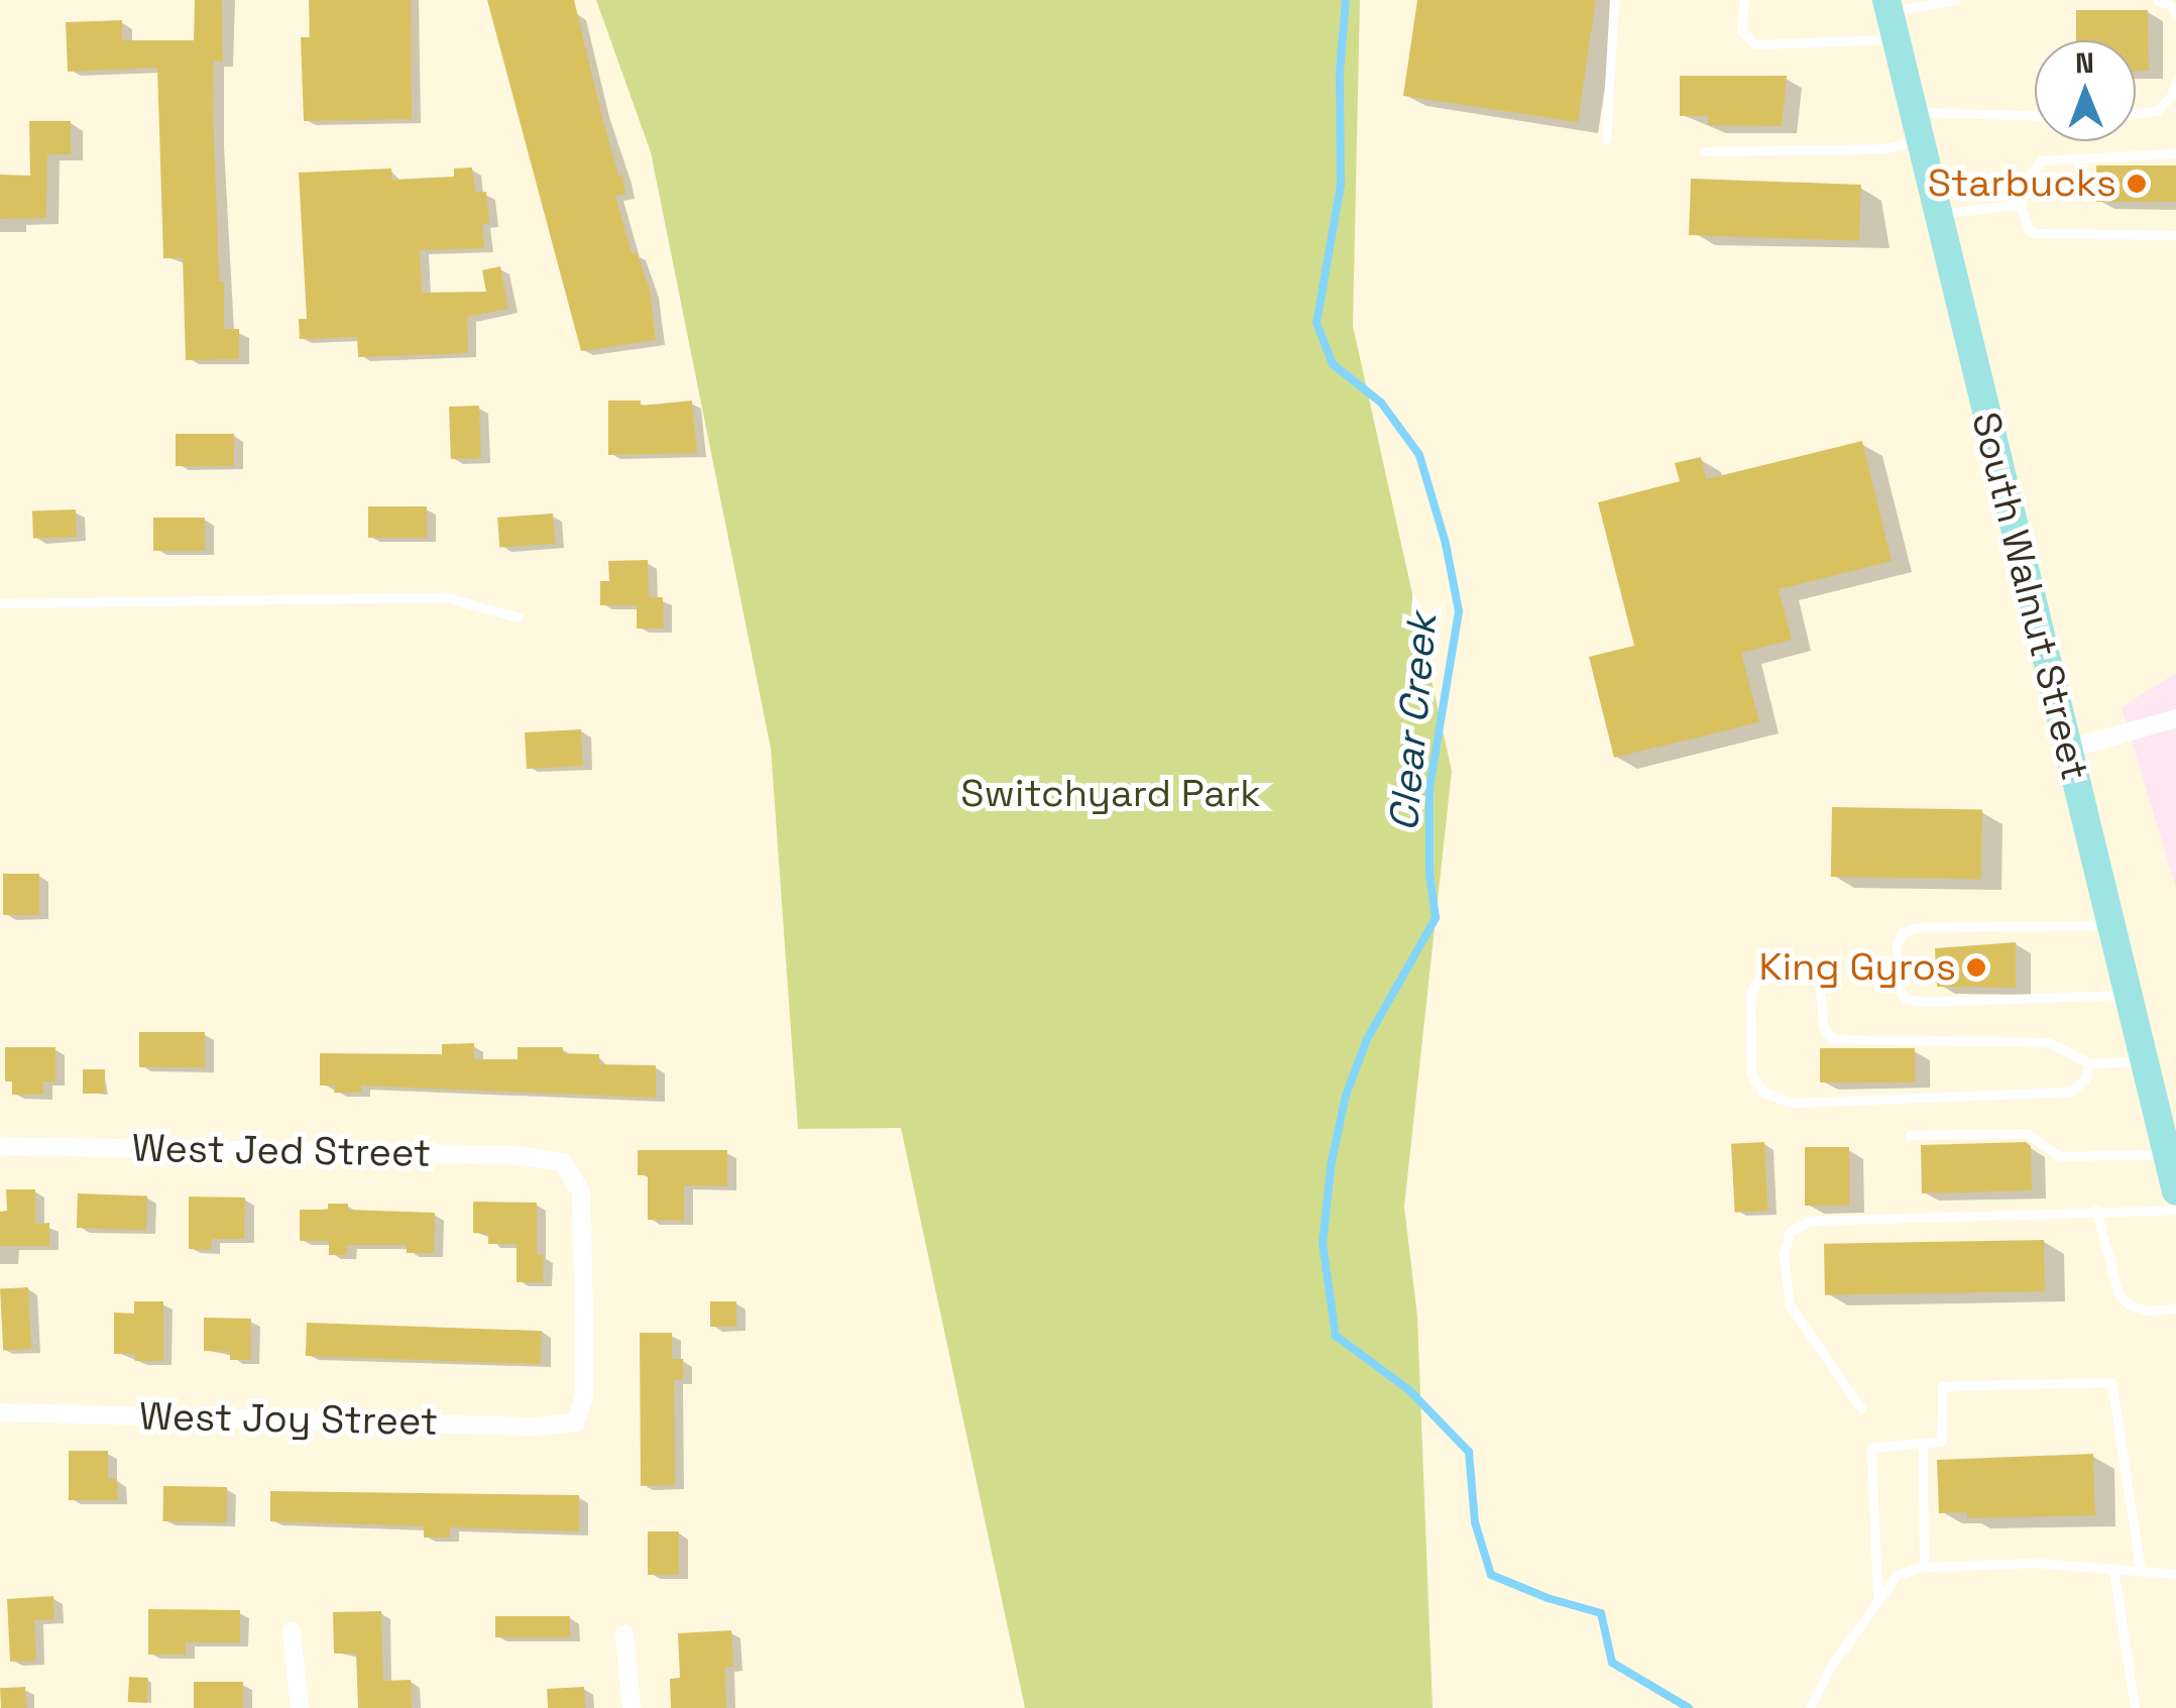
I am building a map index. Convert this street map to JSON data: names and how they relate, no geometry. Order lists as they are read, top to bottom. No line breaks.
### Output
{"streets":{"main road":["South Walnut Street"],"street":["West Jed Street","West Joy Street"]},"crossings":[["West Jed Street","West Joy Street"]],"water":["Clear Creek"],"parks":["Switchyard Park"],"places":["Starbucks","King Gyros"],"north":"top"}
